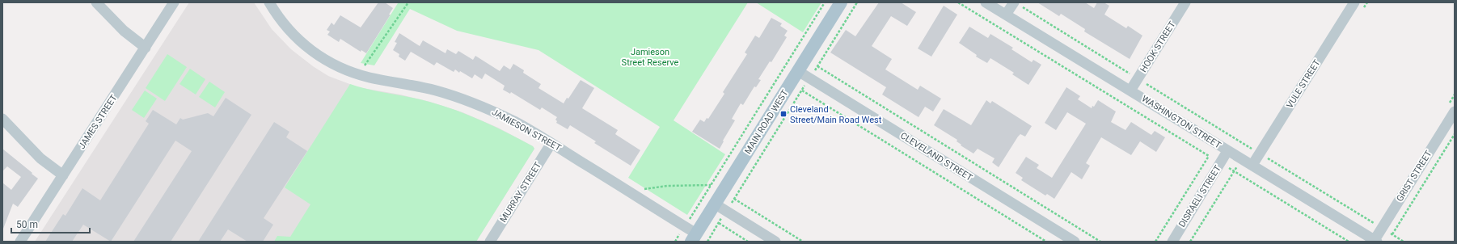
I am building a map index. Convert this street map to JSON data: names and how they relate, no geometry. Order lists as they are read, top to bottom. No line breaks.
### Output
{"streets":{"main road":["MAIN ROAD WEST"],"street":["HOOK STREET","VULE STREET","JAMES STREET","WASHINGTON STREET","JAMIESON STREET","CLEVELAND STREET","GRIST STREET","MURRAY STREET","DISRAELI STREET"]},"crossings":[["HOOK STREET","WASHINGTON STREET"],["VULE STREET","WASHINGTON STREET"],["MAIN ROAD WEST","JAMIESON STREET"],["MAIN ROAD WEST","CLEVELAND STREET"],["WASHINGTON STREET","GRIST STREET"],["WASHINGTON STREET","DISRAELI STREET"],["JAMIESON STREET","MURRAY STREET"]],"parks":["Jamieson Street Reserve"],"places":{"transit":["Cleveland Street/Main Road West"]},"scale_bar":"50 m"}
